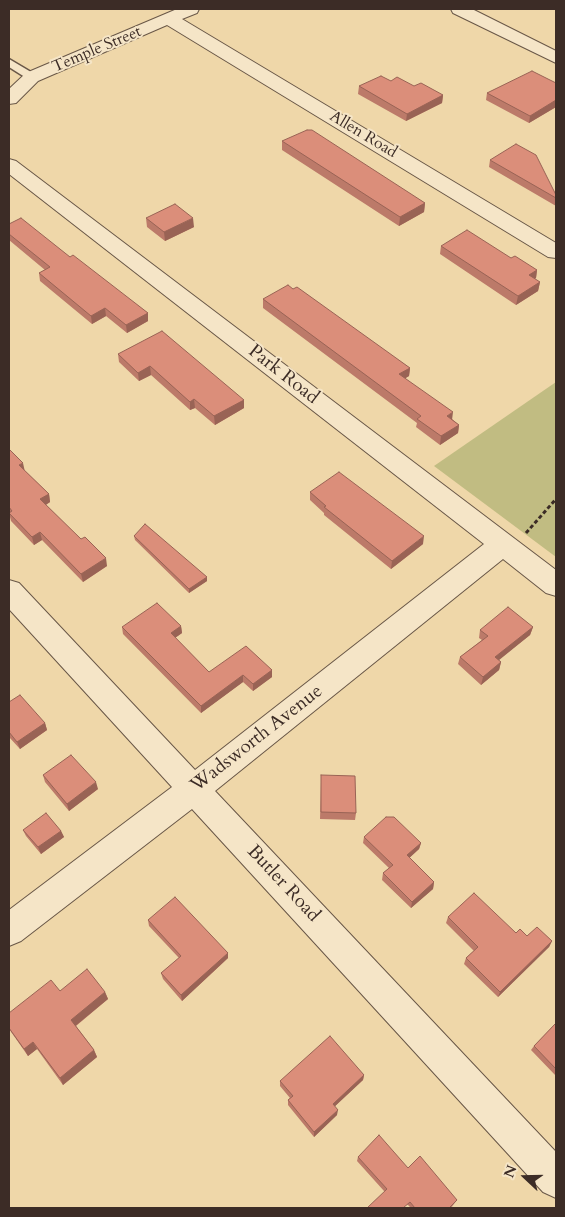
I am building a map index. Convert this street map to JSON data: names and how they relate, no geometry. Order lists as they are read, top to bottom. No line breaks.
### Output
{"streets":{"street":["Temple Street","Allen Road","Park Road","Wadsworth Avenue","Butler Road"]},"crossings":[["Temple Street","Allen Road"],["Park Road","Wadsworth Avenue"],["Wadsworth Avenue","Butler Road"]],"north":"left"}
